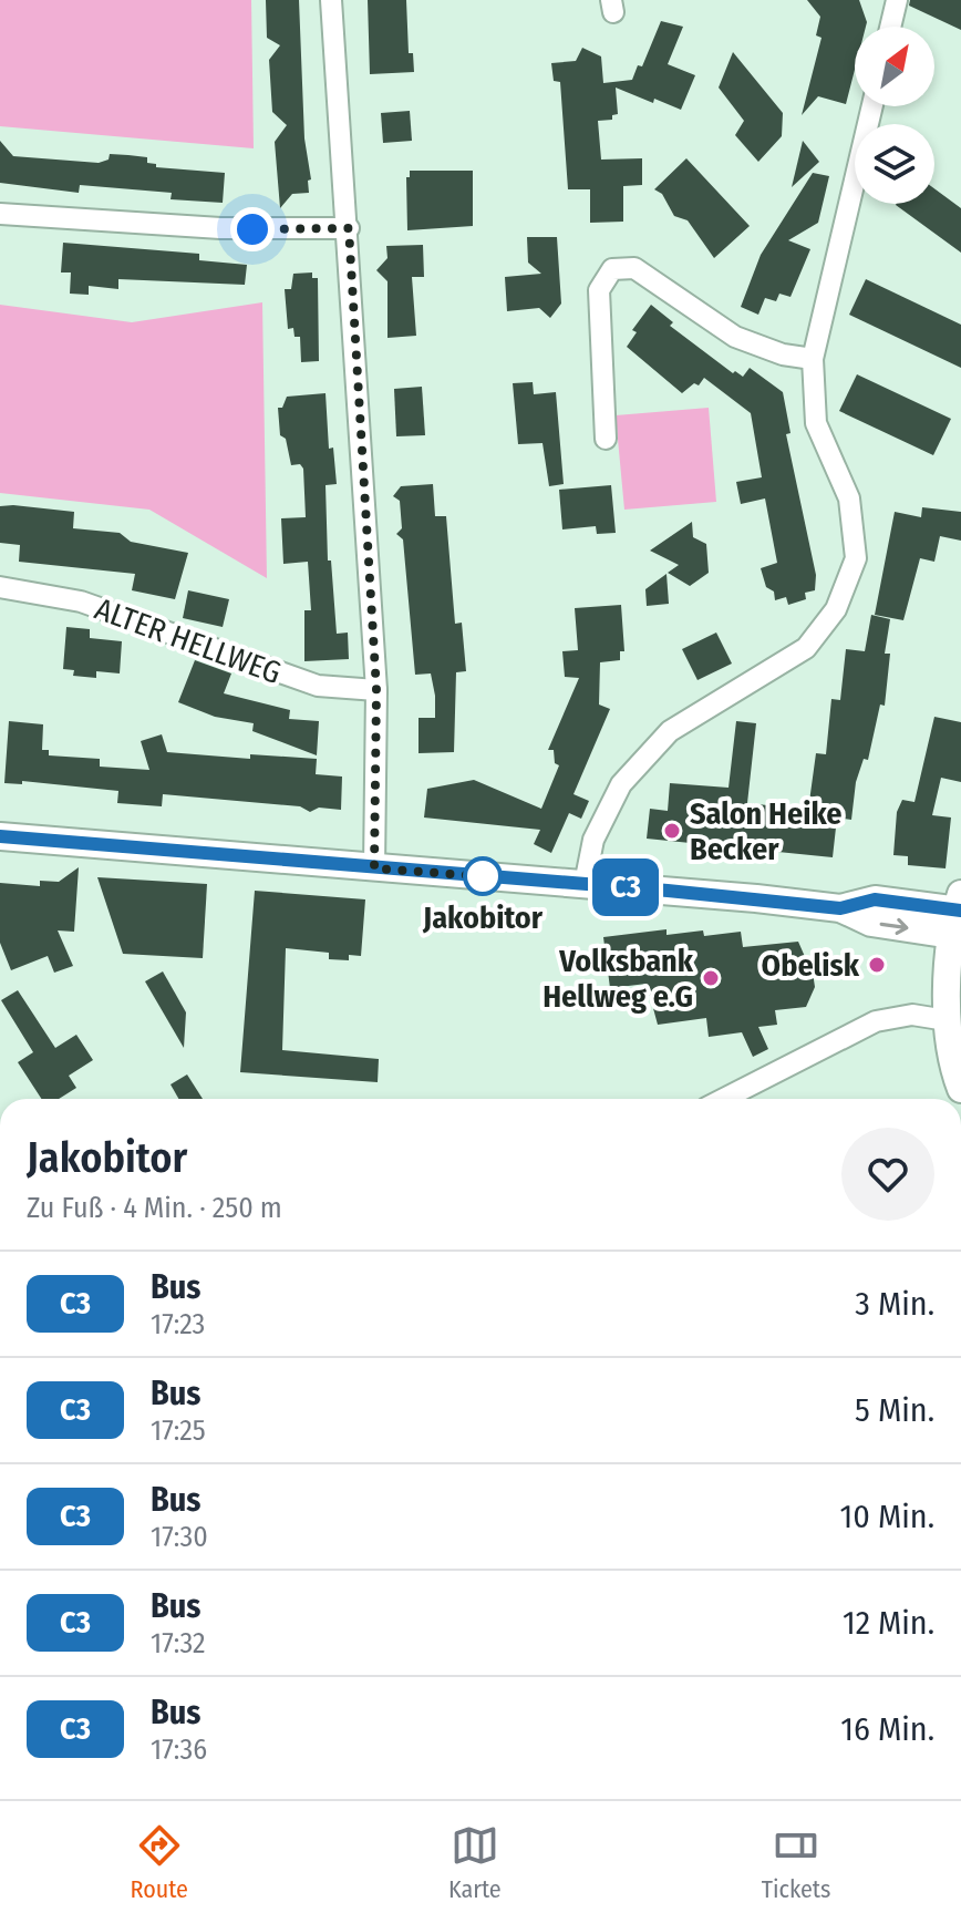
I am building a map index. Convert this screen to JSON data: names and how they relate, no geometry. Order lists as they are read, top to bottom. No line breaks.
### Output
{"streets":{"street":["ALTER HELLWEG"]},"places":["Salon Heike Becker","Jakobitor","Obelisk","Volksbank Hellweg e.G"],"lines":["bus line C3"],"north":"top right","page":{"on_map":"C3","heading":["Jakobitor","Zu Fuß · 4 Min. · 250 m"],"list":[{"mark":"C3","name":"Bus","note":"17:23","value":"3 Min."},{"mark":"C3","name":"Bus","note":"17:25","value":"5 Min."},{"mark":"C3","name":"Bus","note":"17:30","value":"10 Min."},{"mark":"C3","name":"Bus","note":"17:32","value":"12 Min."},{"mark":"C3","name":"Bus","note":"17:36","value":"16 Min."}],"tabs":["Route","Karte","Tickets"]}}
